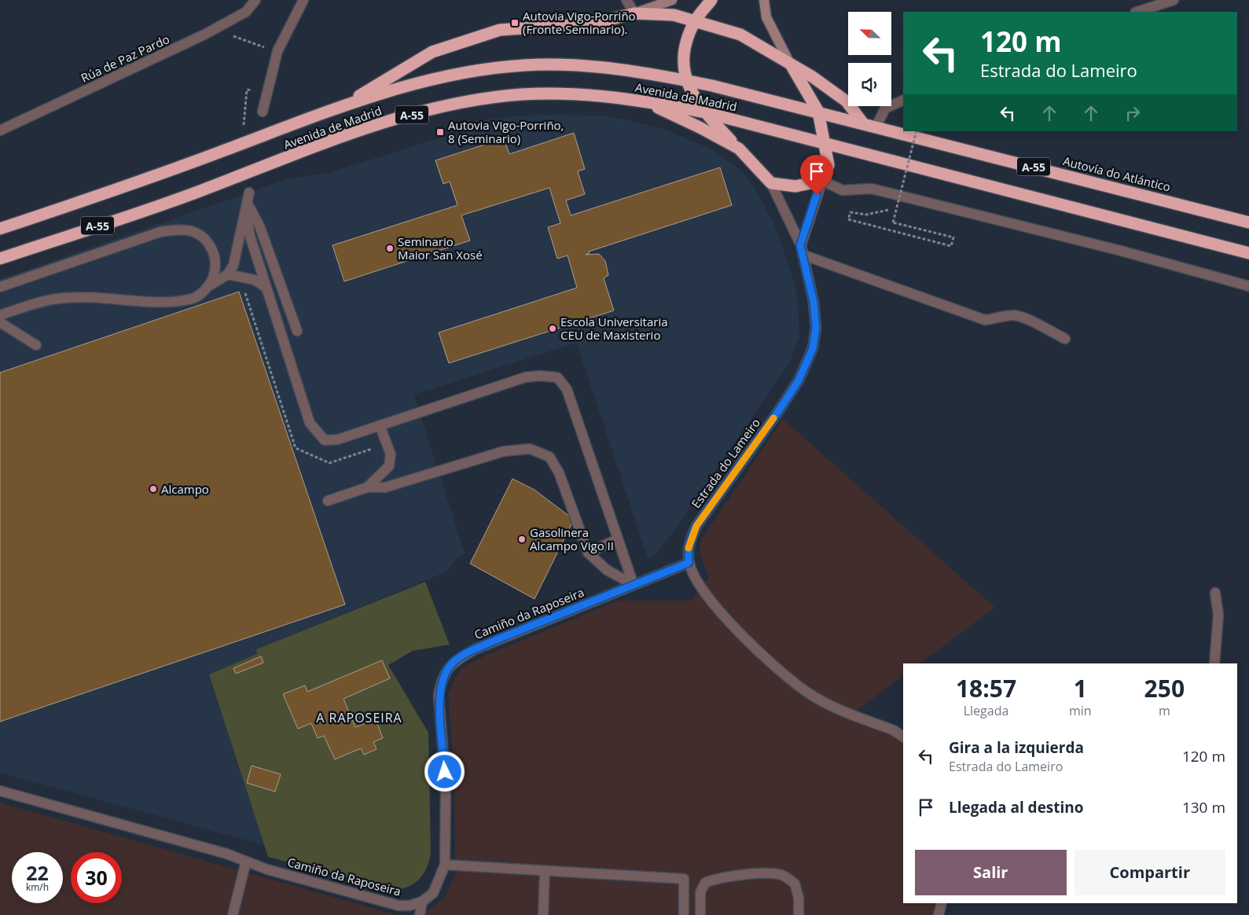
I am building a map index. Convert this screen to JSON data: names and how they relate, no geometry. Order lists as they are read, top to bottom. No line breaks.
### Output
{"streets":{"highway":["Avenida de Madrid","A-55","Autovía do Atlántico"],"street":["Rúa de Paz Pardo","Estrada do Lameiro","Camiño da Raposeira"]},"crossings":[["Avenida de Madrid","A-55"],["Avenida de Madrid","Autovía do Atlántico"],["Estrada do Lameiro","Camiño da Raposeira"]],"districts":["A RAPOSEIRA"],"places":{"transit":["Autovia Vigo-Porriño (Fronte Seminario).","Autovia Vigo-Porriño, 8 (Seminario)"],"other":["Seminario Maior San Xosé","Escola Universitaria CEU de Maxisterio","Alcampo","Gasolinera Alcampo Vigo II"]},"north":"top left","page":{"turn":["120 m","Estrada do Lameiro"],"eta":["18:57","Llegada","1","min","250","m"],"list":[{"name":"Gira a la izquierda","note":"Estrada do Lameiro","value":"120 m"},{"name":"Llegada al destino","value":"130 m"}],"buttons":["Salir","Compartir"],"speed":"22 km/h","limit":"30"}}
